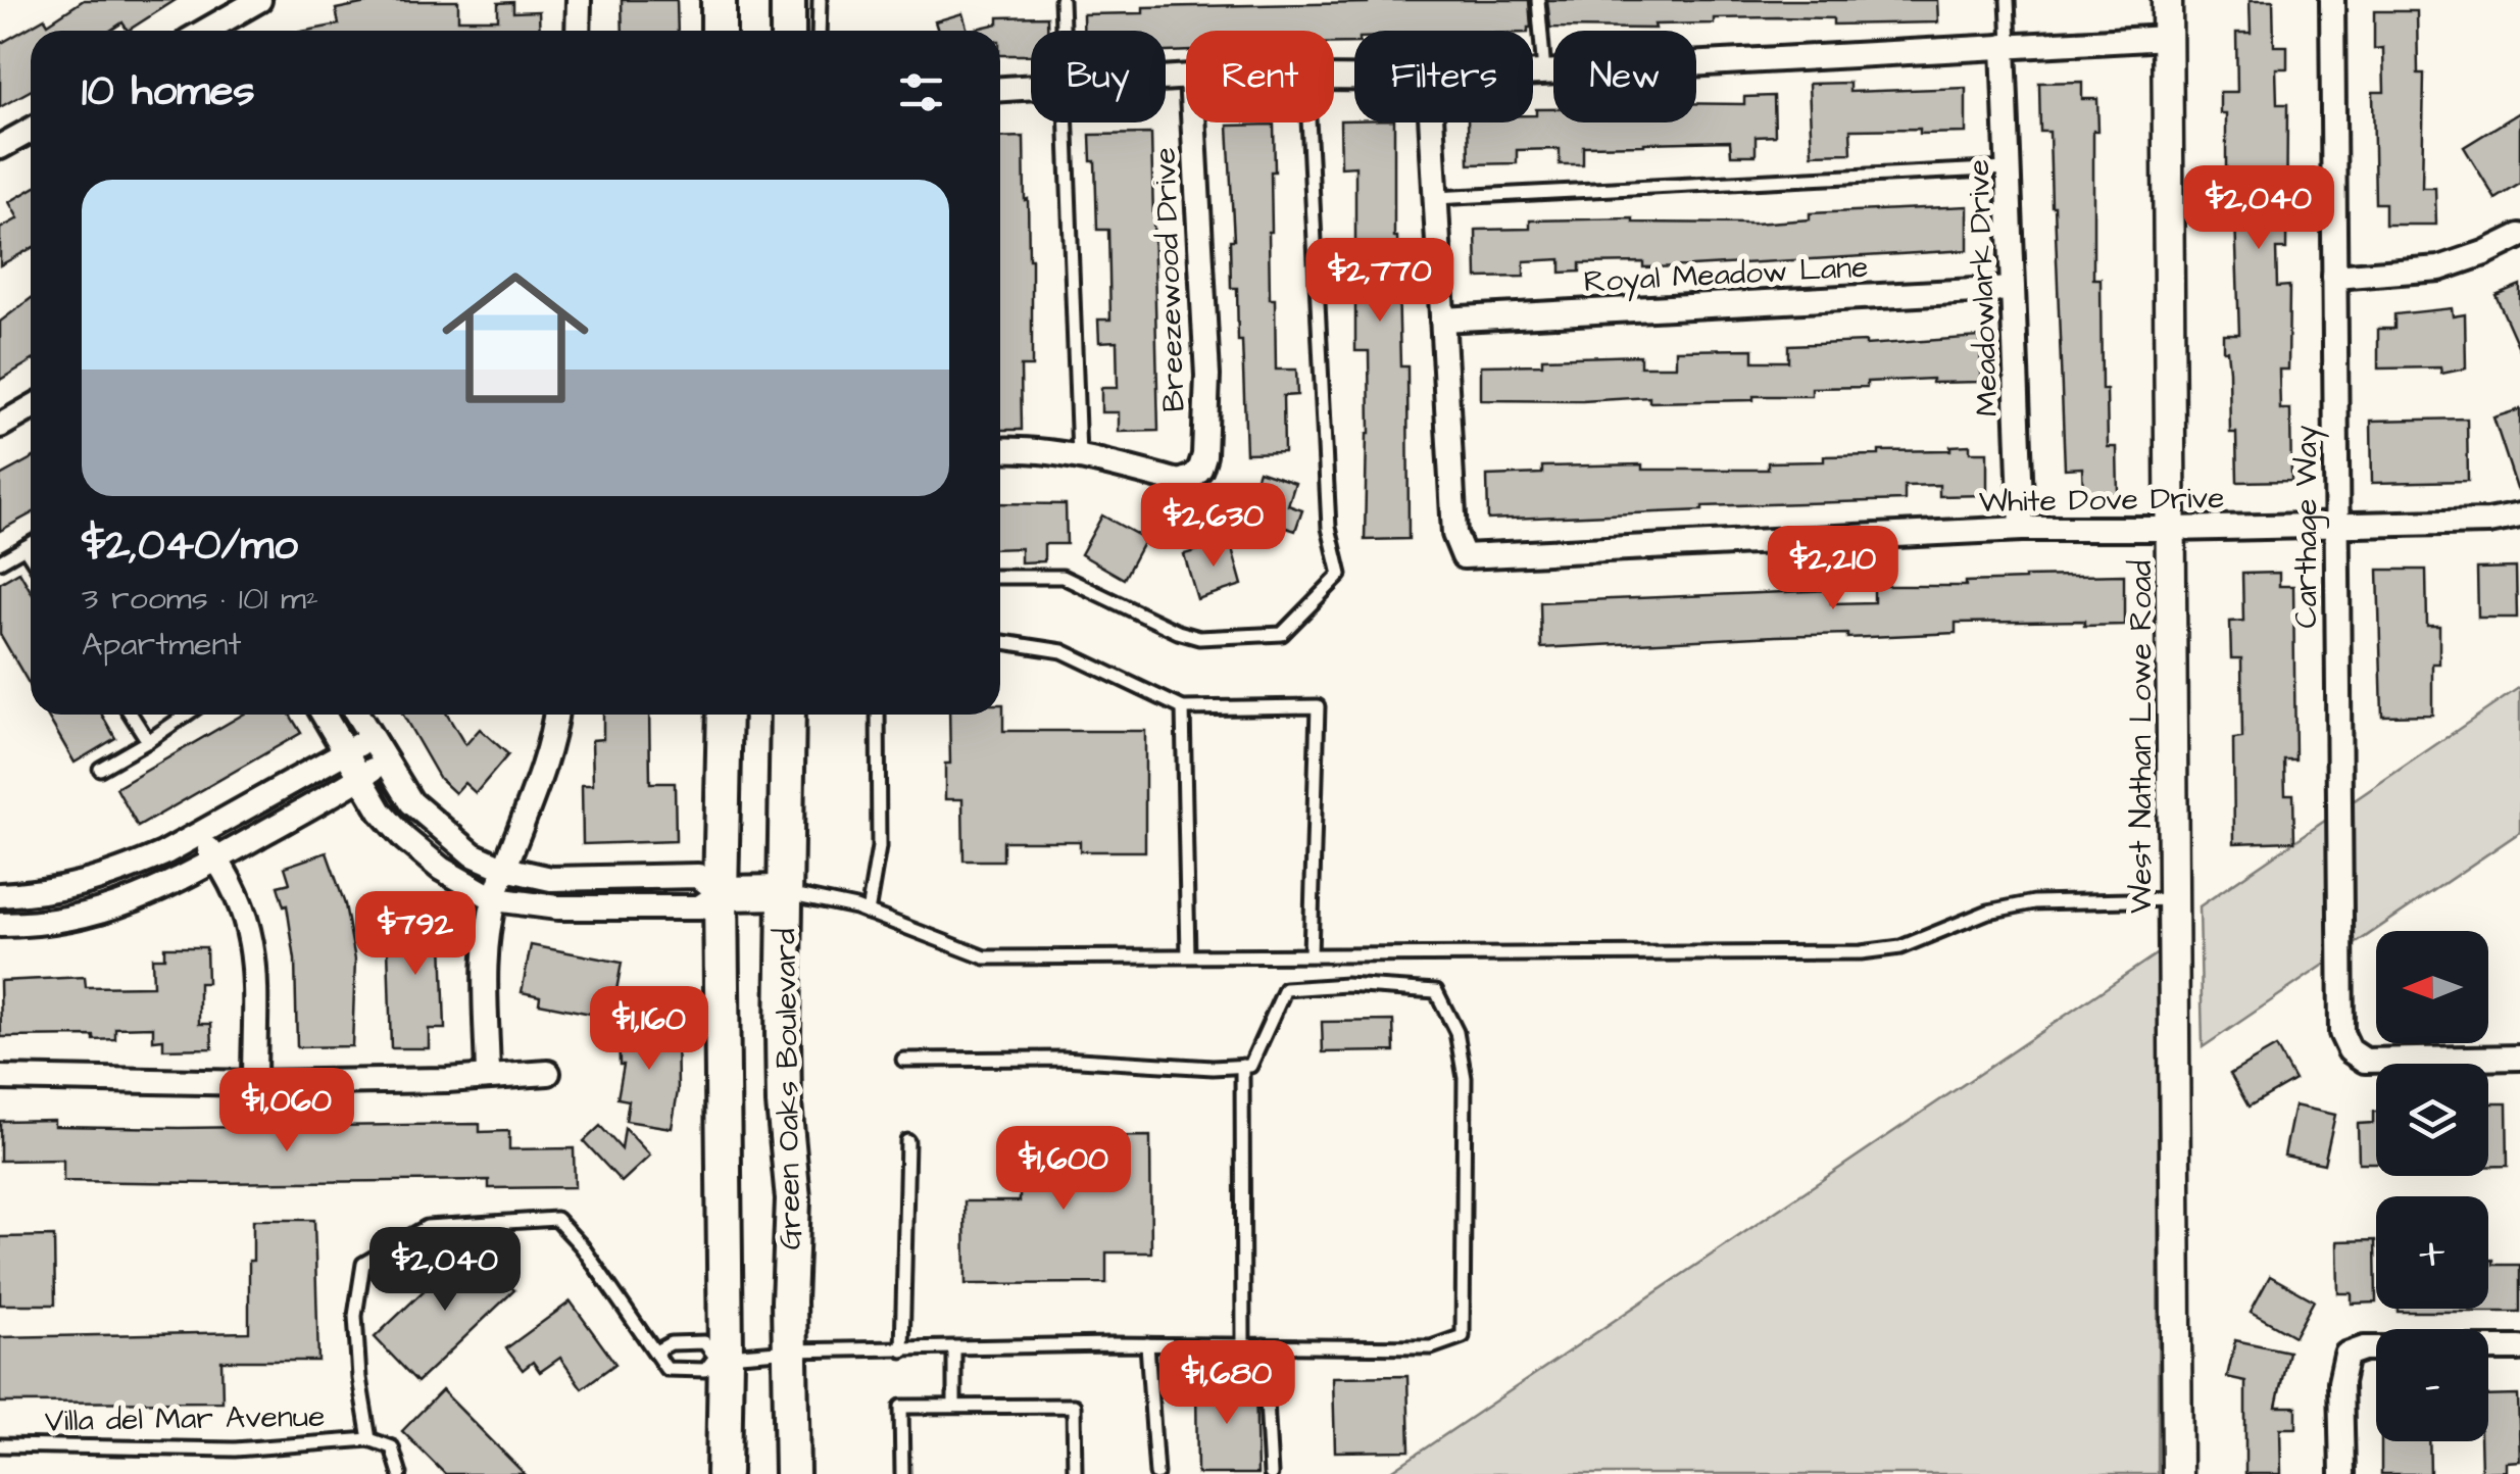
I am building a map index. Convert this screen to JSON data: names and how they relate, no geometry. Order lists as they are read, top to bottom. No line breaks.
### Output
{"streets":{"main road":["Green Oaks Boulevard"],"street":["Royal Meadow Lane","Breezewood Drive","Meadowlark Drive","White Dove Drive","Carthage Way","West Nathan Lowe Road"],"lane":["Villa del Mar Avenue"]},"crossings":[["Royal Meadow Lane","Meadowlark Drive"],["Royal Meadow Lane","White Dove Drive"],["Meadowlark Drive","White Dove Drive"],["White Dove Drive","Carthage Way"],["White Dove Drive","West Nathan Lowe Road"]],"north":"left","page":{"chip":["Buy","Rent","Filters","New"],"heading":"10 homes","list":[{"name":"$2,040/mo","note":"3 rooms · 101 m² · Apartment"}],"price":["$2,040","$2,770","$2,630","$2,210","$792","$1,160","$1,060","$1,600","$2,040","$1,680"],"map_buttons":["+","−"]}}
